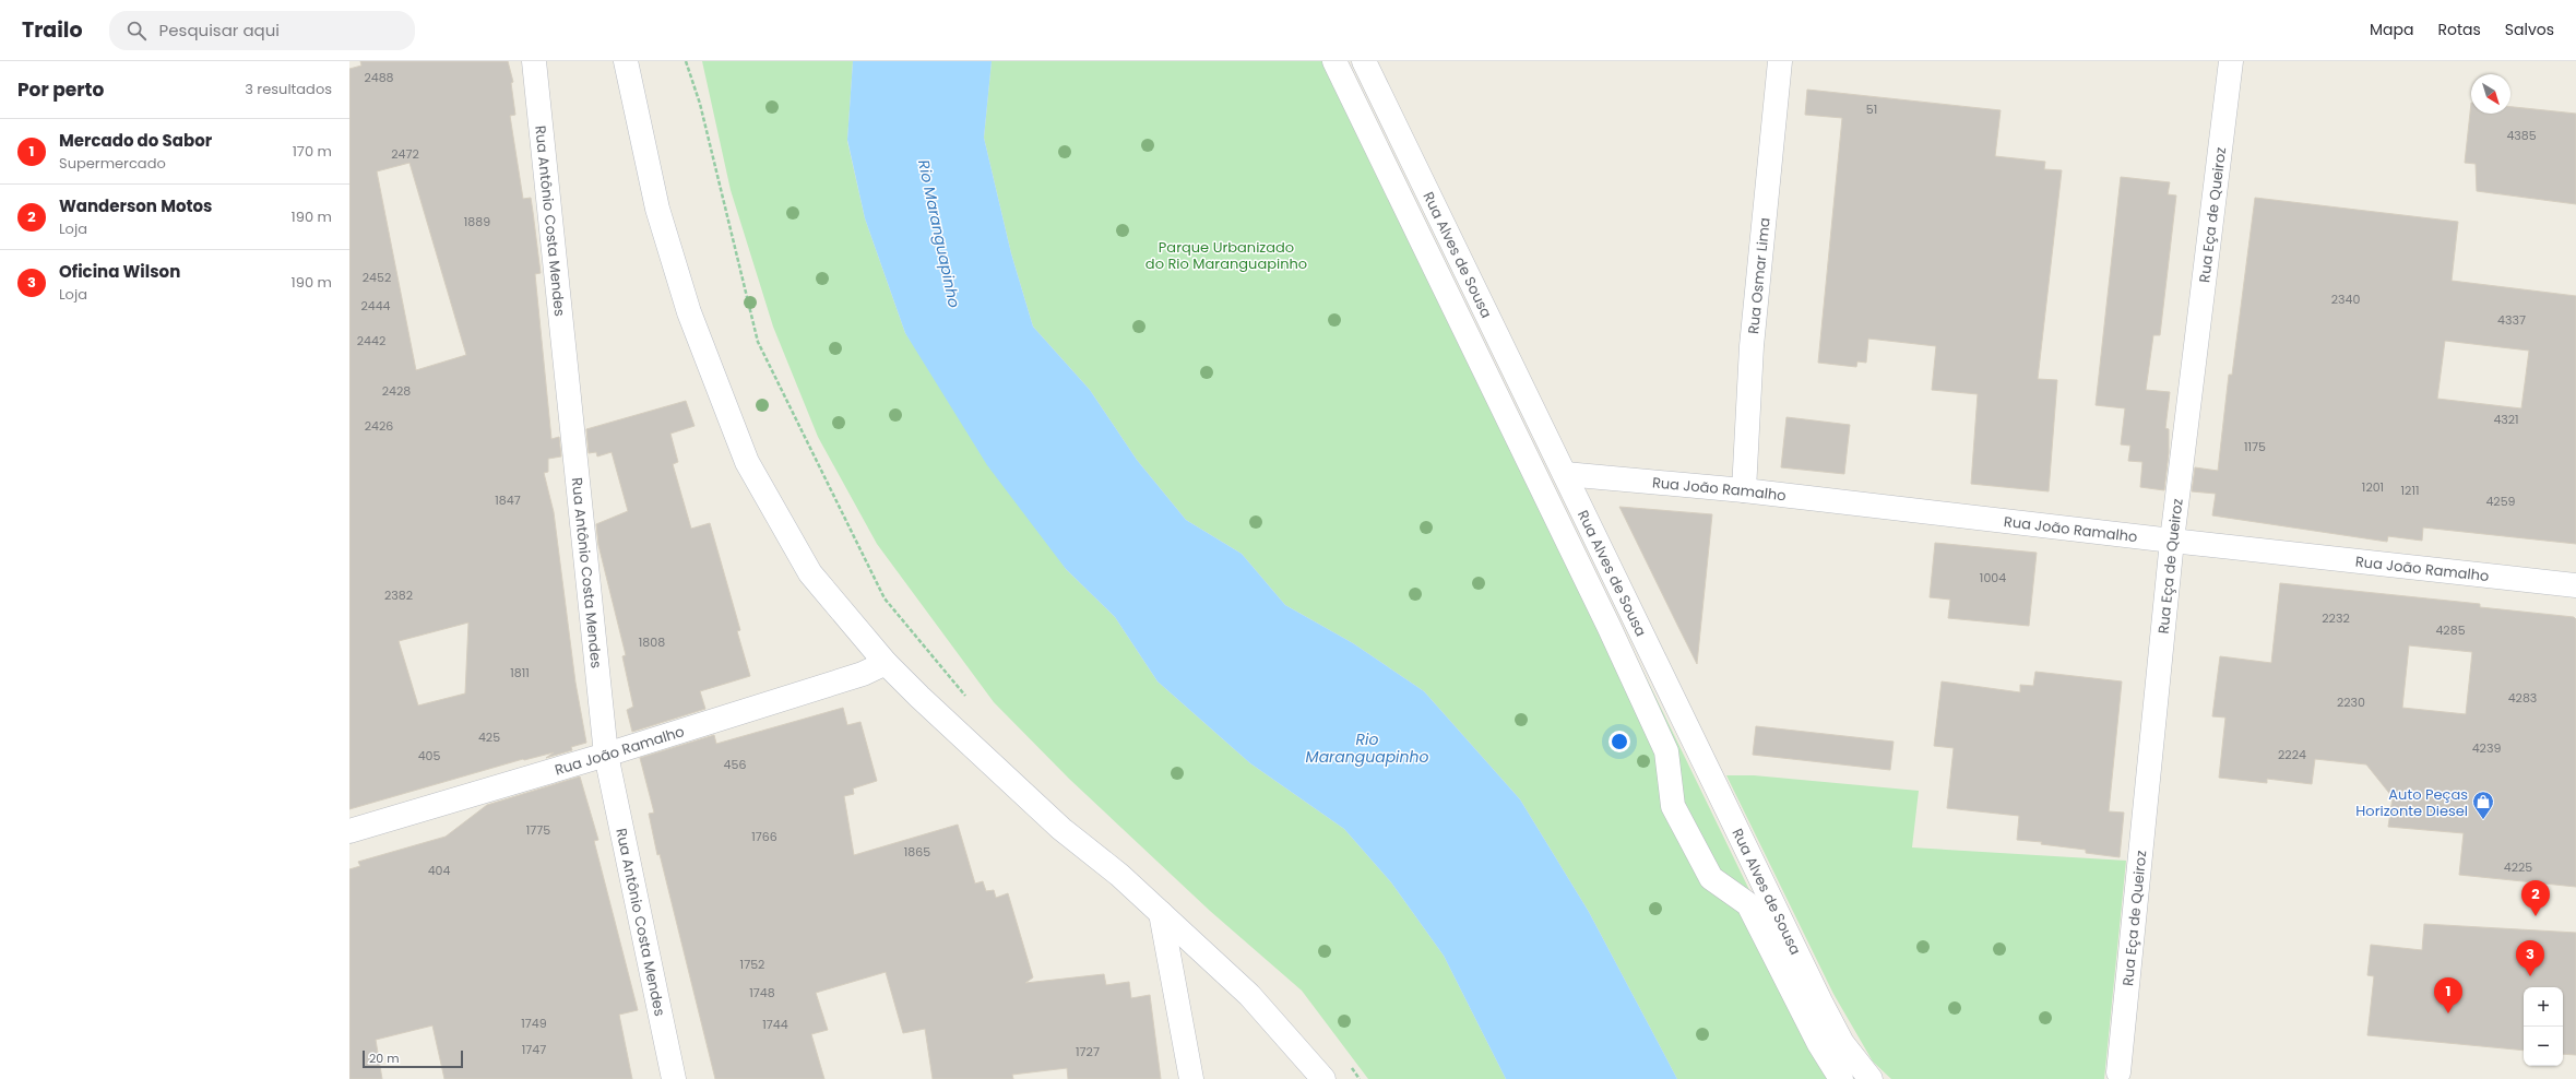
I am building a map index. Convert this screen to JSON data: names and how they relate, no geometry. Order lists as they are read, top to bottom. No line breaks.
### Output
{"streets":{"street":["Rua Eça de Queiroz","Rua Antônio Costa Mendes","Rua Alves de Sousa","Rua Osmar Lima","Rua João Ramalho"]},"crossings":[["Rua Eça de Queiroz","Rua João Ramalho"],["Rua Antônio Costa Mendes","Rua João Ramalho"],["Rua Alves de Sousa","Rua João Ramalho"],["Rua Osmar Lima","Rua João Ramalho"]],"water":["Rio Maranguapinho"],"parks":["Parque Urbanizado do Rio Maranguapinho"],"places":{"shop":["Auto Peças Horizonte Diesel"]},"house_numbers":["2488","51","4385","2472","1889","2452","2340","2444","4337","2442","2428","4321","2426","1175","1201","1211","1847","4259","1004","2382","2232","4285","1808","1811","4283","2230","425","4239","2224","405","456","1775","1766","1865","4225","404","1752","1748","1749","1744","1747","1727"],"scale_bar":"20 m","north":"bottom right","page":{"header":"Trailo","search":"Pesquisar aqui","nav":["Mapa","Rotas","Salvos"],"heading":["Por perto","3 resultados"],"list":[{"mark":"1","name":"Mercado do Sabor","note":"Supermercado","value":"170 m"},{"mark":"2","name":"Wanderson Motos","note":"Loja","value":"190 m"},{"mark":"3","name":"Oficina Wilson","note":"Loja","value":"190 m"}],"pins":["2","3","1"],"map_buttons":["+","−"],"scale":"20 m"}}
